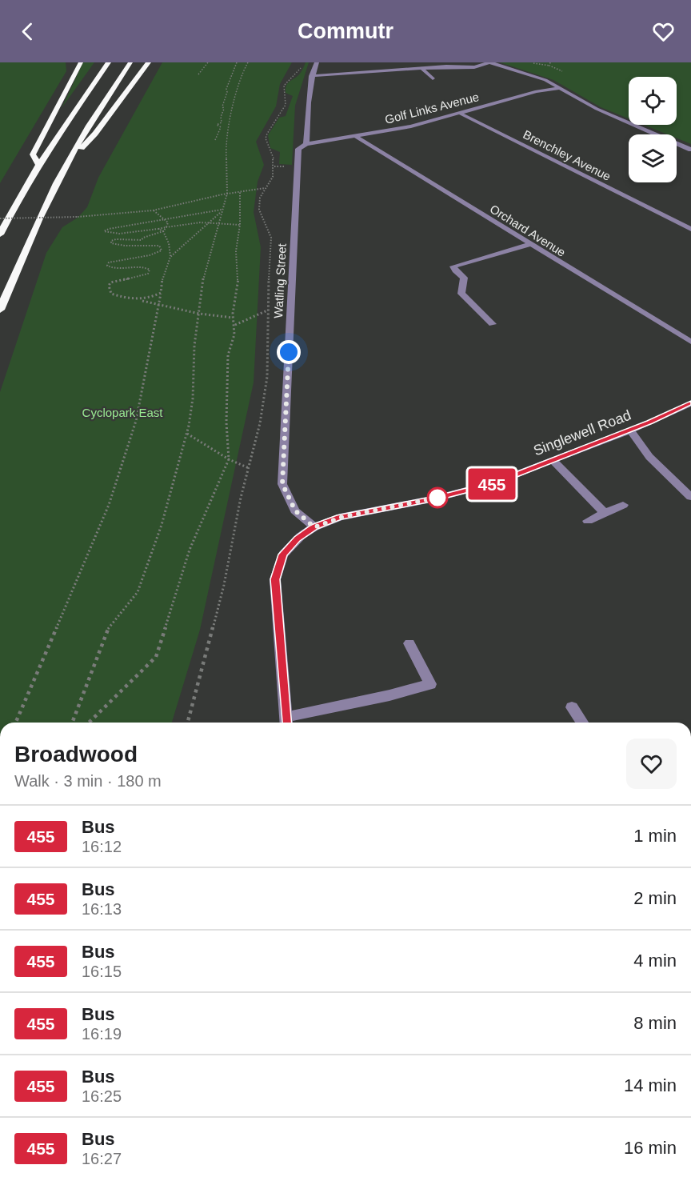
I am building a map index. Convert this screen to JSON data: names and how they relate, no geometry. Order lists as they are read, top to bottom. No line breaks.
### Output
{"streets":{"street":["Golf Links Avenue","Brenchley Avenue","Orchard Avenue","Watling Street","Singlewell Road"]},"crossings":[["Golf Links Avenue","Brenchley Avenue"],["Golf Links Avenue","Orchard Avenue"],["Golf Links Avenue","Watling Street"],["Watling Street","Singlewell Road"]],"parks":["Cyclopark East"],"lines":["bus line 455"],"page":{"header":"Commutr","on_map":"455","heading":["Broadwood","Walk · 3 min · 180 m"],"list":[{"mark":"455","name":"Bus","note":"16:12","value":"1 min"},{"mark":"455","name":"Bus","note":"16:13","value":"2 min"},{"mark":"455","name":"Bus","note":"16:15","value":"4 min"},{"mark":"455","name":"Bus","note":"16:19","value":"8 min"},{"mark":"455","name":"Bus","note":"16:25","value":"14 min"},{"mark":"455","name":"Bus","note":"16:27","value":"16 min"}]}}
